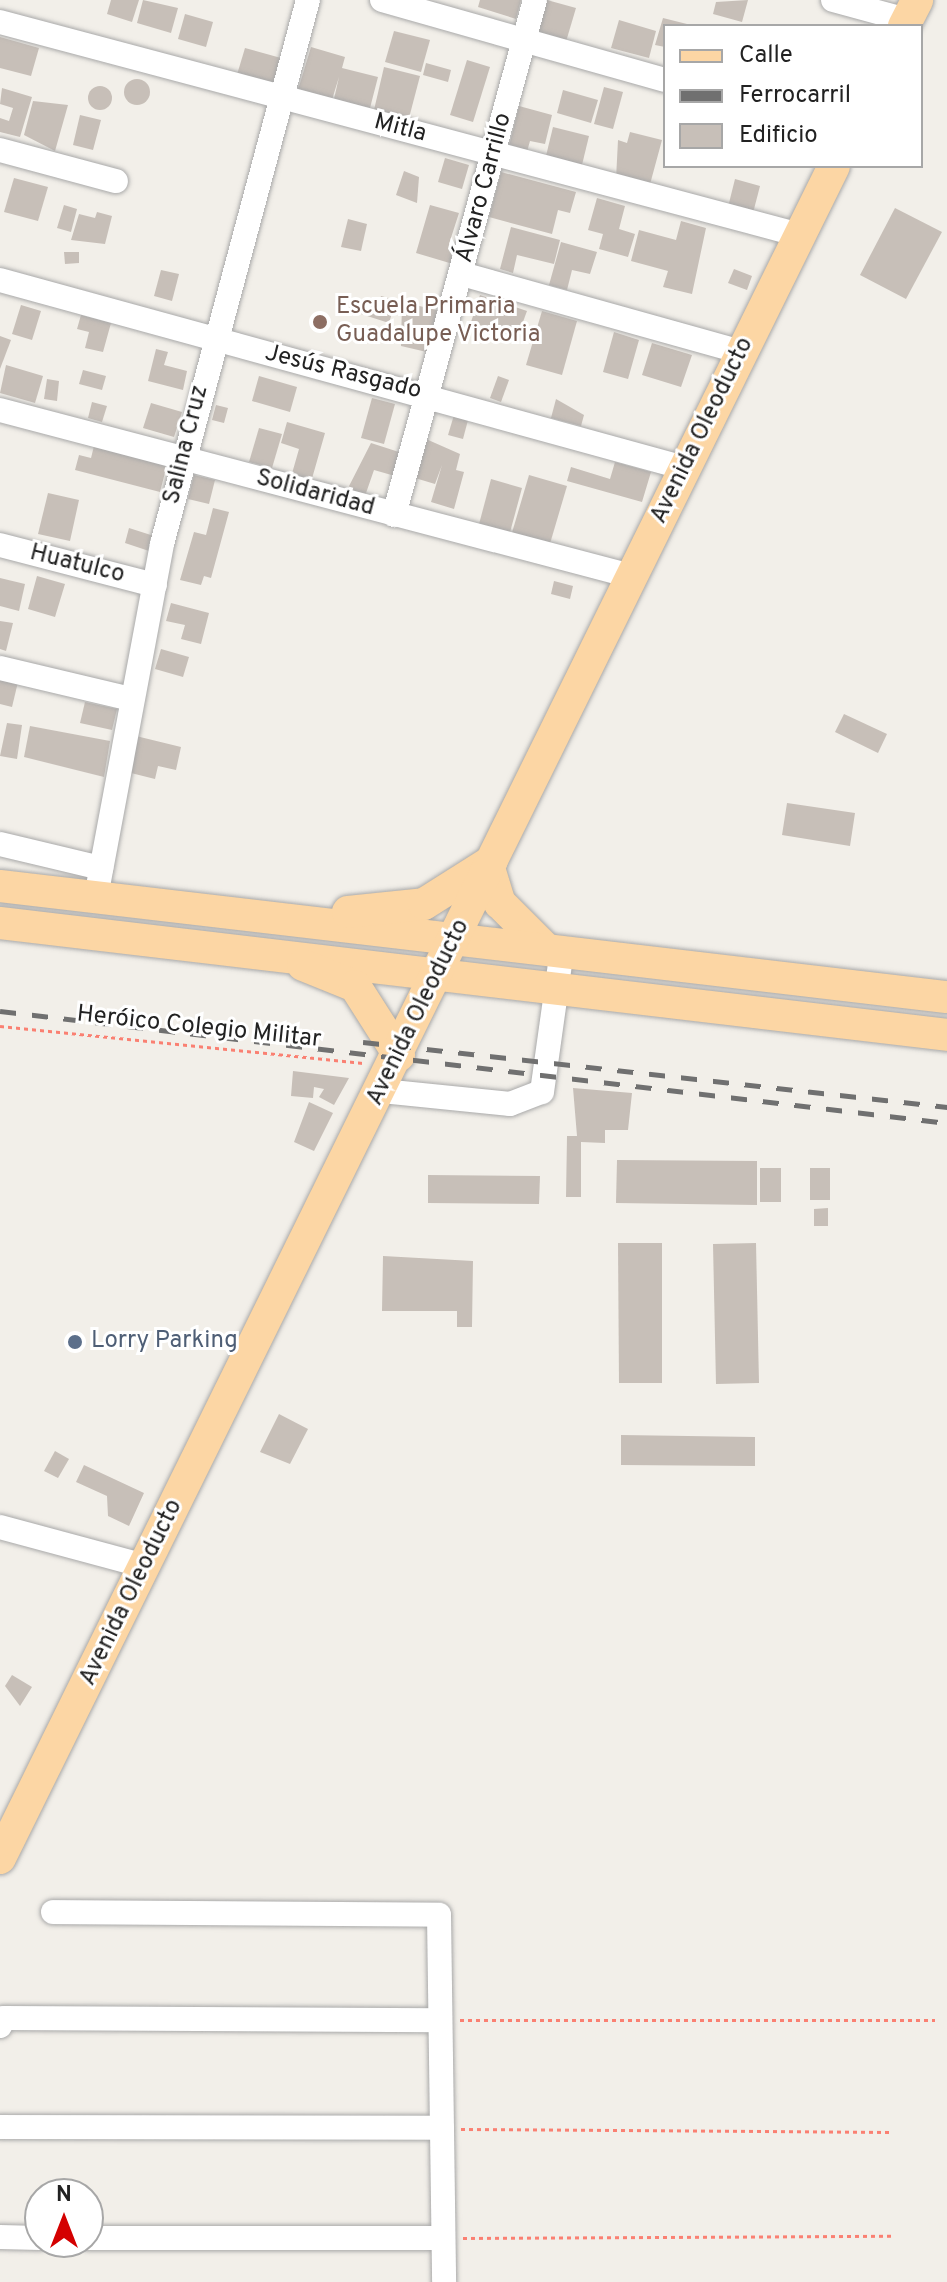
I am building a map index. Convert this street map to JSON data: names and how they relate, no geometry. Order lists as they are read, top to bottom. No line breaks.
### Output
{"streets":{"main road":["Avenida Oleoducto"],"street":["Mitla","Álvaro Carrillo","Jesús Rasgado","Salina Cruz","Solidaridad","Huatulco"],"path":["Heróico Colegio Militar"]},"crossings":[["Mitla","Álvaro Carrillo"],["Mitla","Avenida Oleoducto"],["Mitla","Salina Cruz"],["Álvaro Carrillo","Jesús Rasgado"],["Álvaro Carrillo","Solidaridad"],["Jesús Rasgado","Avenida Oleoducto"],["Jesús Rasgado","Salina Cruz"],["Avenida Oleoducto","Solidaridad"],["Avenida Oleoducto","Heróico Colegio Militar"],["Salina Cruz","Solidaridad"],["Salina Cruz","Huatulco"]],"places":["Escuela Primaria Guadalupe Victoria","Lorry Parking"],"legend":["Calle","Ferrocarril","Edificio"],"north":"top"}
